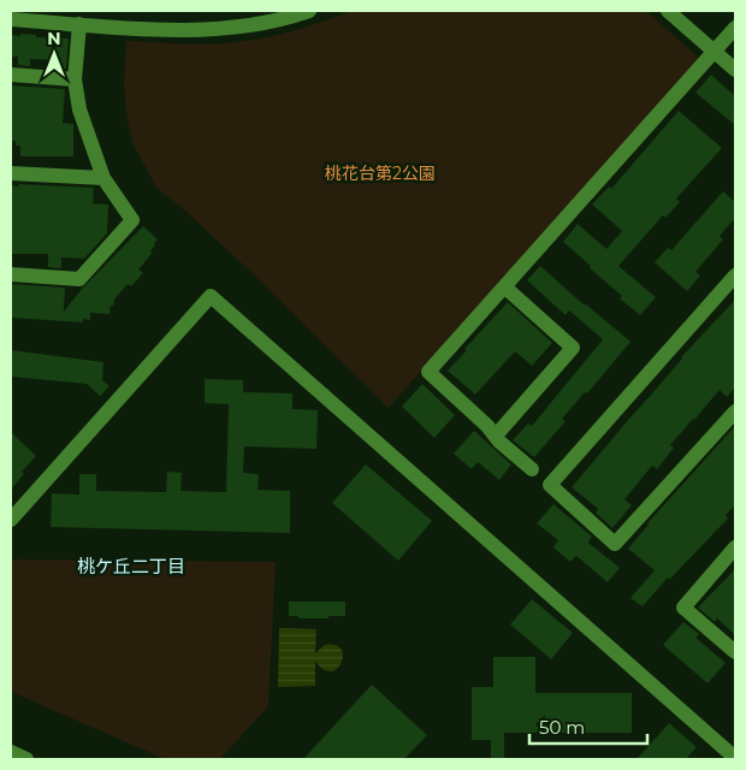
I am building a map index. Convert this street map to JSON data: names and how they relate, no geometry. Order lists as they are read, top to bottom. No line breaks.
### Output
{"districts":["桃ケ丘二丁目"],"parks":["桃花台第2公園"],"scale_bar":"50 m","north":"top"}
